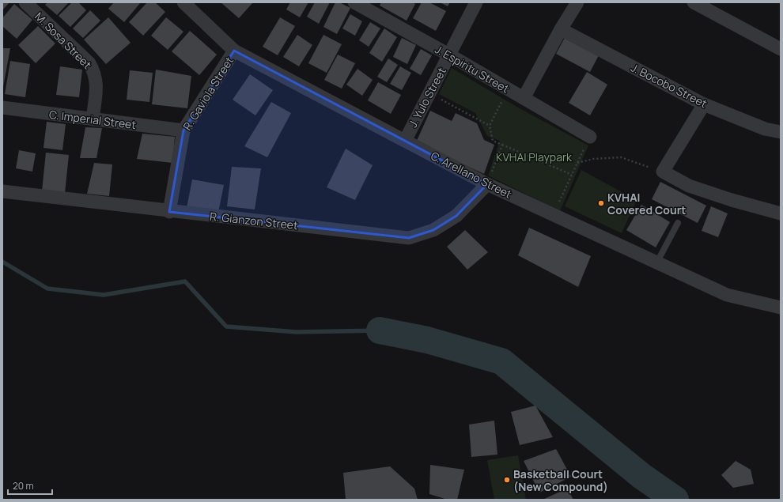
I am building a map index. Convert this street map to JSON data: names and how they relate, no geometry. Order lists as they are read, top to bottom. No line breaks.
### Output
{"streets":{"street":["M. Sosa Street","J. Espiritu Street","J. Bocobo Street","R. Gaviola Street","J. Yulo Street","C. Imperial Street","C. Arellano Street","R. Gianzon Street"]},"crossings":[["M. Sosa Street","C. Imperial Street"],["J. Espiritu Street","J. Yulo Street"],["R. Gaviola Street","C. Imperial Street"],["R. Gaviola Street","C. Arellano Street"],["R. Gaviola Street","R. Gianzon Street"],["J. Yulo Street","C. Arellano Street"],["C. Arellano Street","R. Gianzon Street"]],"parks":["KVHAI Playpark"],"places":["KVHAI Covered Court","Basketball Court (New Compound)"],"scale_bar":"20 m"}
